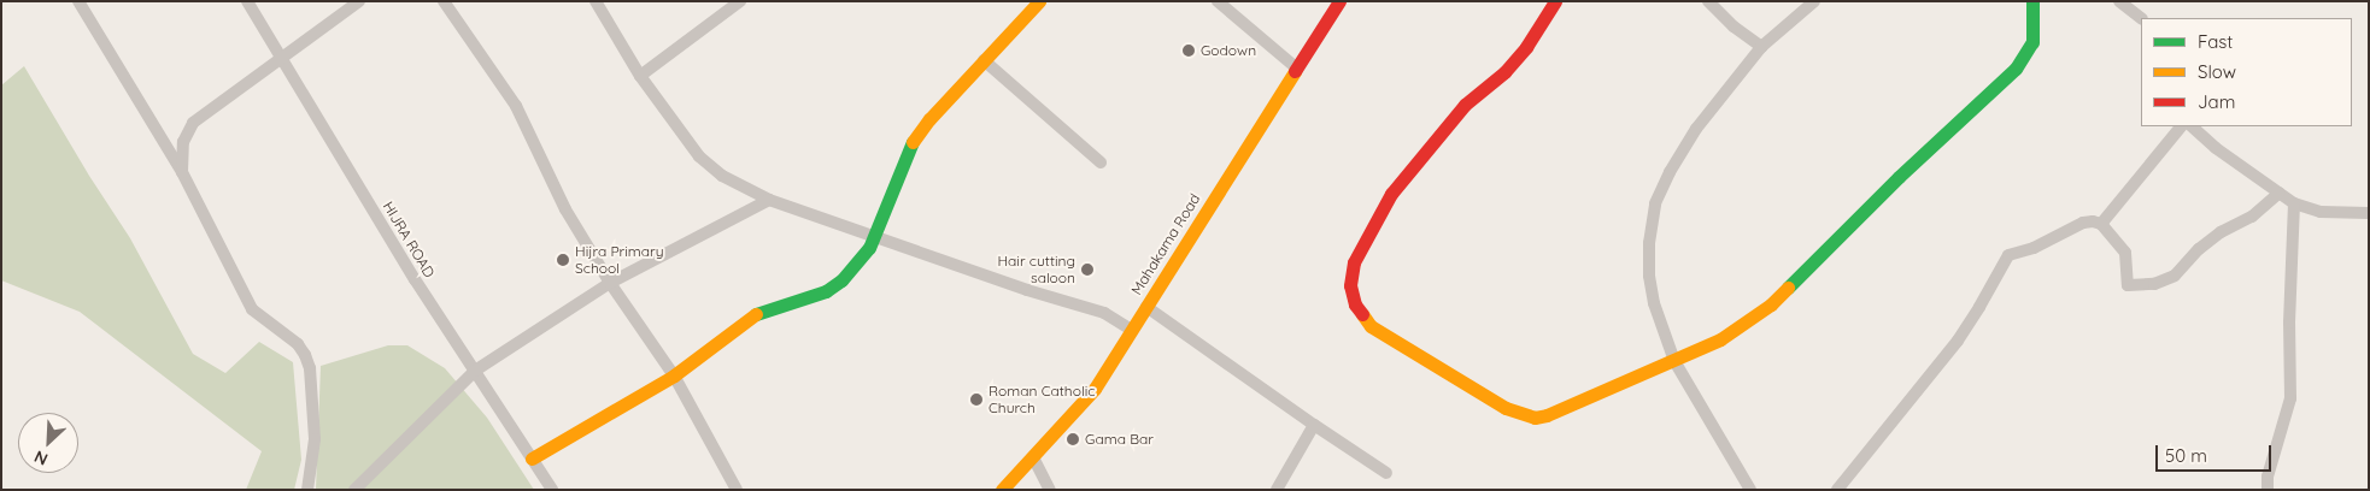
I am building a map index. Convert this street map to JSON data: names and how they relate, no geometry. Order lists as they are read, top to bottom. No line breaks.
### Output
{"streets":{"street":["HIJRA ROAD","Mahakama Road"]},"places":["Godown","Hijra Primary School","Hair cutting saloon","Roman Catholic Church","Gama Bar"],"legend":["Fast","Slow","Jam"],"scale_bar":"50 m","north":"bottom left"}
